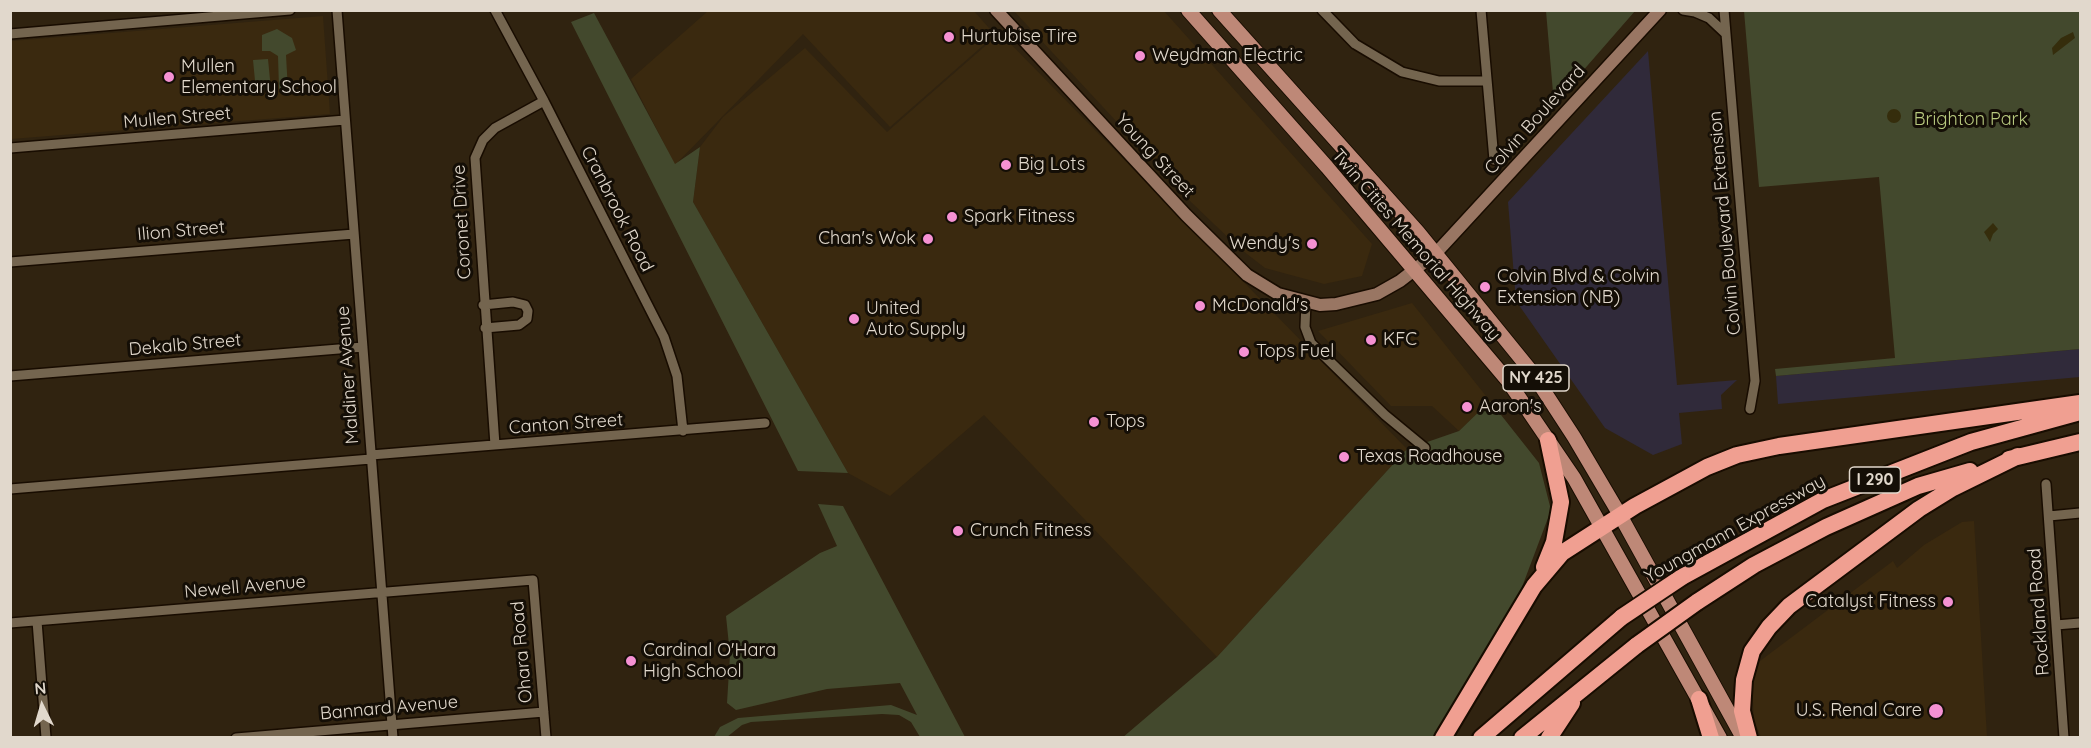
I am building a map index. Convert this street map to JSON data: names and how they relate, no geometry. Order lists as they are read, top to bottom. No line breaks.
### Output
{"streets":{"highway":["I 290","Youngmann Expressway"],"main road":["Twin Cities Memorial Highway","NY 425"],"street":["Mullen Street","Colvin Boulevard","Young Street","Cranbrook Road","Coronet Drive","Colvin Boulevard Extension","Ilion Street","Dekalb Street","Maldiner Avenue","Canton Street","Newell Avenue","Rockland Road","Ohara Road","Bannard Avenue"]},"crossings":[["Mullen Street","Maldiner Avenue"],["Colvin Boulevard","Young Street"],["Colvin Boulevard","Twin Cities Memorial Highway"],["Young Street","Twin Cities Memorial Highway"],["Cranbrook Road","Coronet Drive"],["Cranbrook Road","Canton Street"],["Coronet Drive","Canton Street"],["Ilion Street","Maldiner Avenue"],["Dekalb Street","Maldiner Avenue"],["Maldiner Avenue","Canton Street"],["Maldiner Avenue","Newell Avenue"],["Maldiner Avenue","Bannard Avenue"],["Newell Avenue","Ohara Road"],["Ohara Road","Bannard Avenue"]],"parks":["Brighton Park"],"places":["Hurtubise Tire","Weydman Electric","Mullen Elementary School","Big Lots","Spark Fitness","Chan's Wok","Wendy's","Colvin Blvd & Colvin Extension (NB)","McDonald's","United Auto Supply","KFC","Tops Fuel","Aaron's","Tops","Texas Roadhouse","Crunch Fitness","Catalyst Fitness","Cardinal O'Hara High School","U.S. Renal Care"],"north":"top"}
